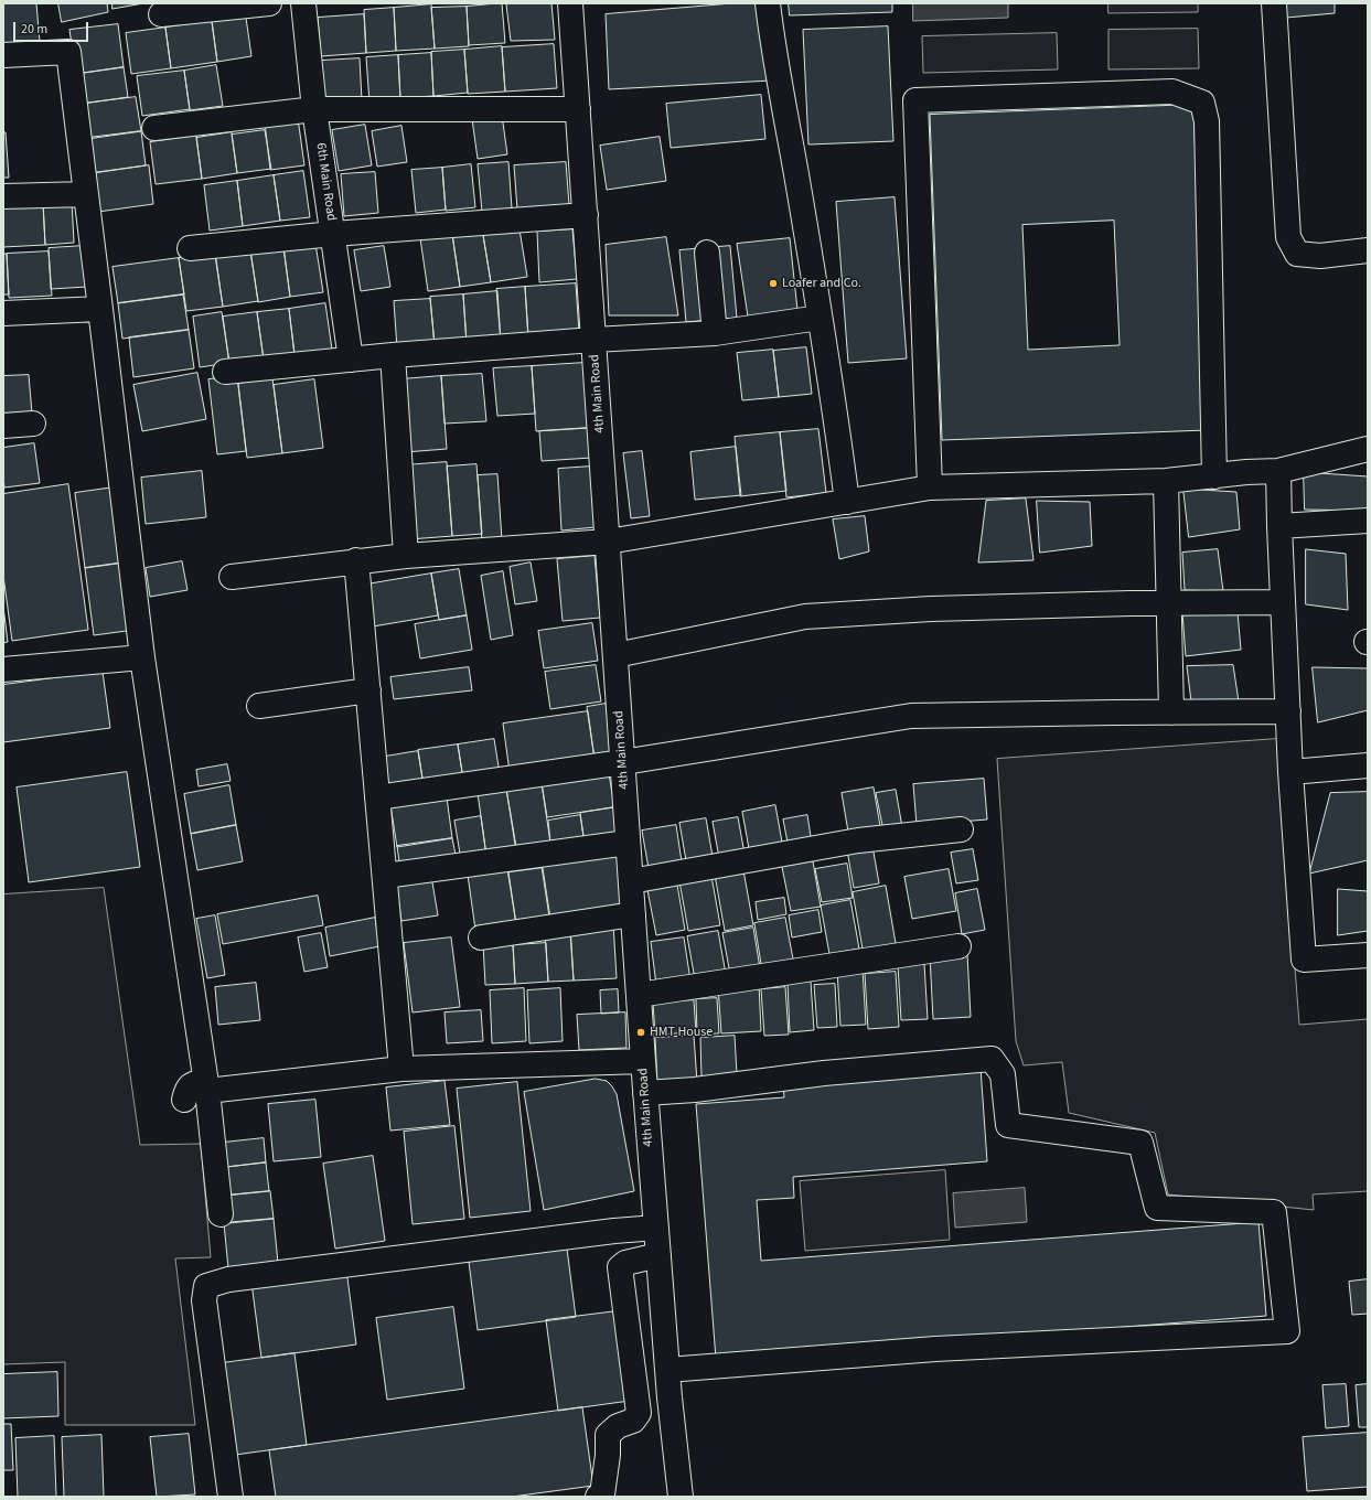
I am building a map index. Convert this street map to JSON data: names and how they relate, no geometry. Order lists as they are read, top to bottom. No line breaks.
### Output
{"streets":{"street":["6th Main Road","4th Main Road"]},"places":["Loafer and Co.","HMT House"],"scale_bar":"20 m"}
